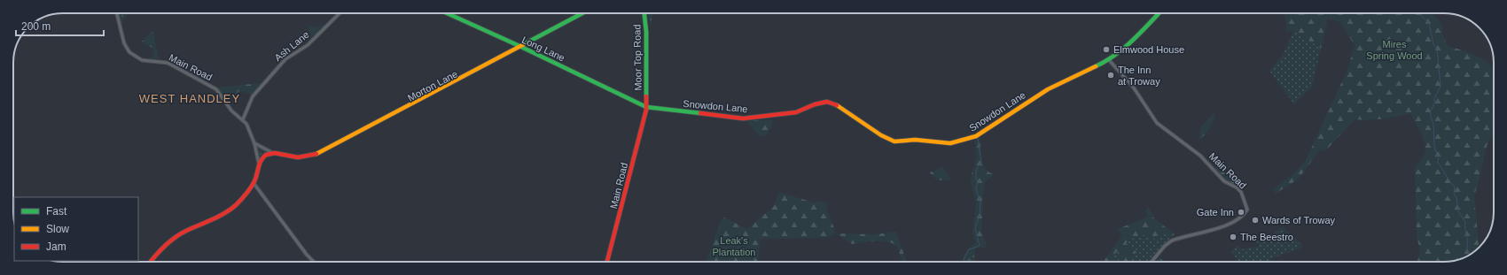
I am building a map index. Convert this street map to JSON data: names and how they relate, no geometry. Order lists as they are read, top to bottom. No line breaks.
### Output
{"streets":{"street":["Ash Lane","Long Lane","Moor Top Road","Main Road","Morton Lane","Snowdon Lane"]},"crossings":[["Ash Lane","Main Road"],["Long Lane","Moor Top Road"],["Long Lane","Main Road"],["Long Lane","Morton Lane"],["Long Lane","Snowdon Lane"],["Moor Top Road","Main Road"],["Moor Top Road","Snowdon Lane"],["Main Road","Morton Lane"],["Main Road","Snowdon Lane"]],"districts":["WEST HANDLEY"],"parks":["Mires Spring Wood","Leak's Plantation"],"places":["Elmwood House","The Inn at Troway","Gate Inn","Wards of Troway","The Beestro"],"legend":["Fast","Slow","Jam"],"scale_bar":"200 m"}
